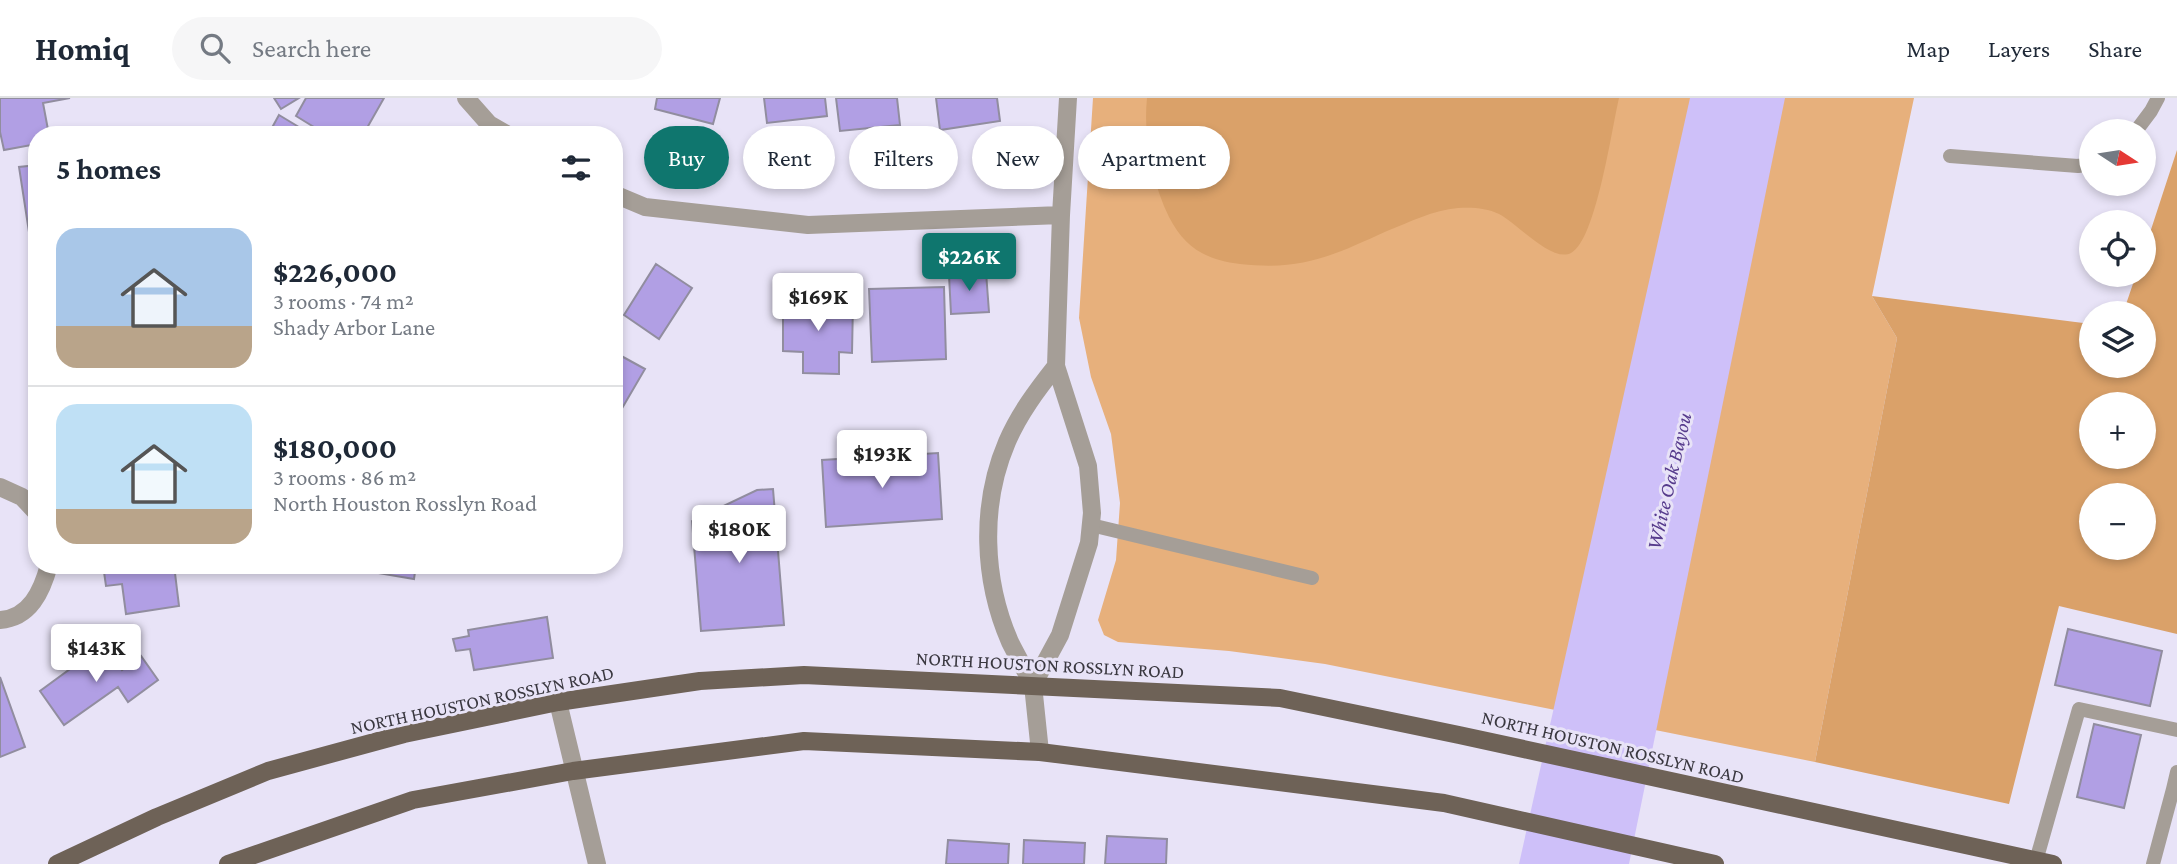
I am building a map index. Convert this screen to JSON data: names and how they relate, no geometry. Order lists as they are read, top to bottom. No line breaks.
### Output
{"streets":{"main road":["NORTH HOUSTON ROSSLYN ROAD"]},"water":["White Oak Bayou"],"north":"right","page":{"header":"Homiq","search":"Search here","nav":["Map","Layers","Share"],"map_buttons":["+","−"],"chip":["Buy","Rent","Filters","New","Apartment"],"heading":"5 homes","list":[{"name":"$226,000","note":"3 rooms · 74 m² · Shady Arbor Lane"},{"name":"$180,000","note":"3 rooms · 86 m² · North Houston Rosslyn Road"}],"price":["$226K","$169K","$193K","$180K","$143K"]}}
